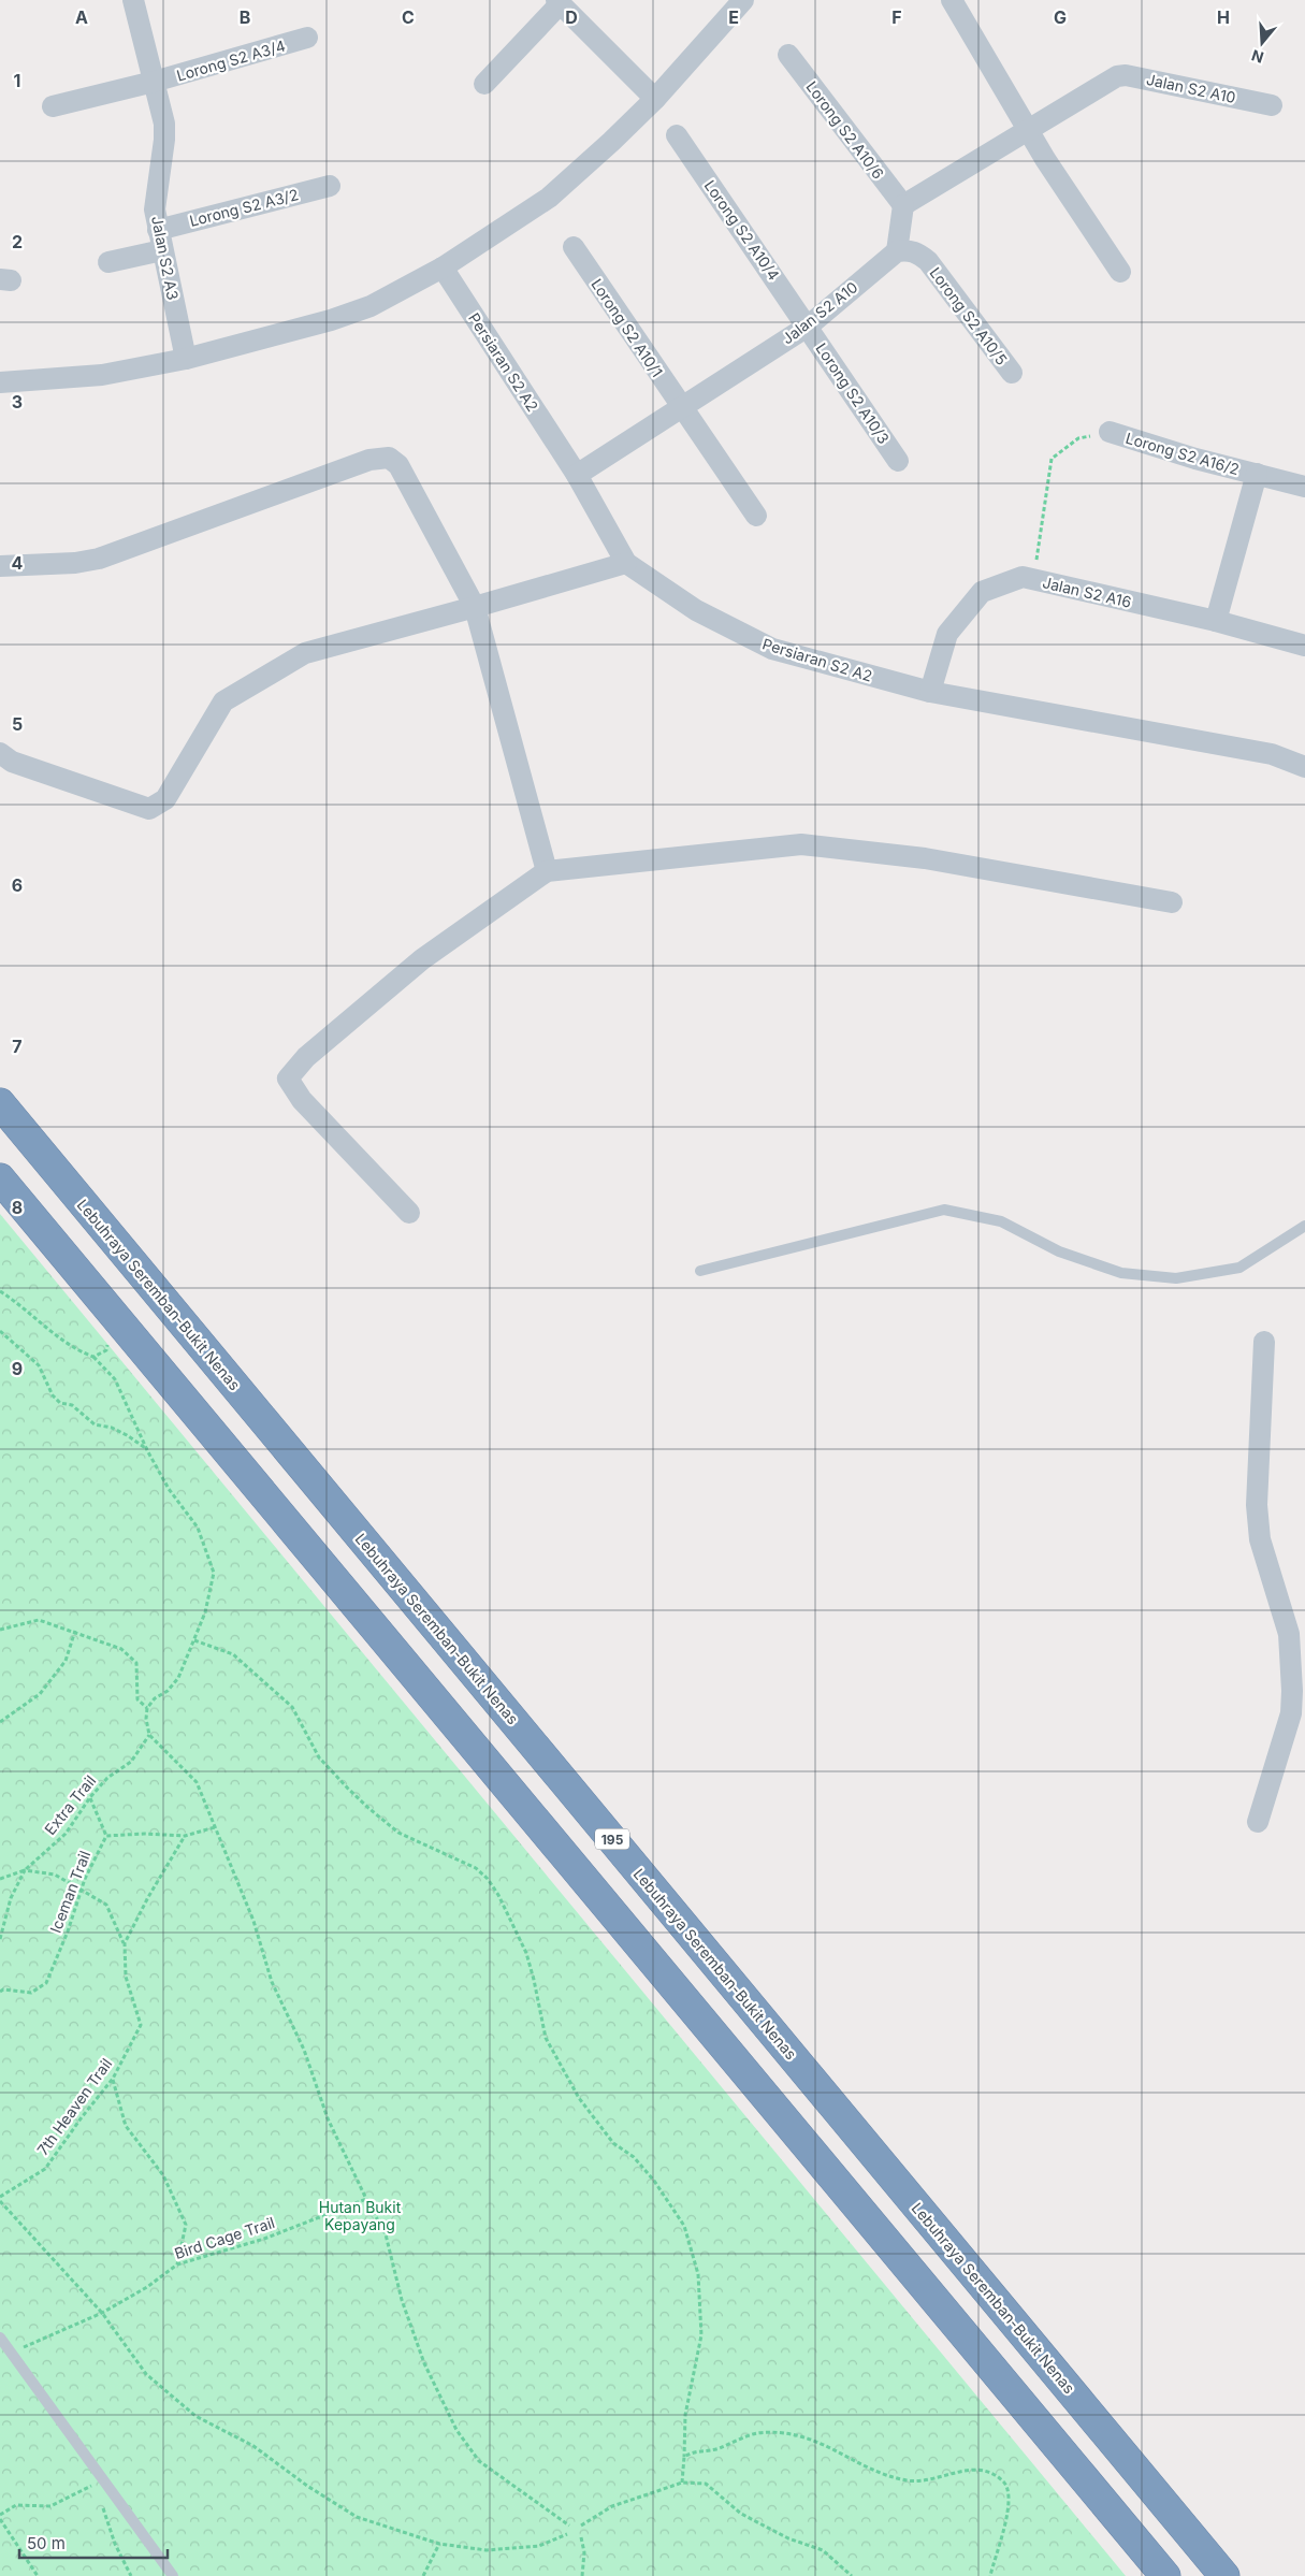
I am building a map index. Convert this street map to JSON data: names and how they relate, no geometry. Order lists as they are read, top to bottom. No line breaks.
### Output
{"streets":{"highway":["Lebuhraya Seremban-Bukit Nenas","195"],"street":["Lorong S2 A3/4","Jalan S2 A10","Lorong S2 A10/6","Lorong S2 A3/2","Lorong S2 A10/4","Jalan S2 A3","Lorong S2 A10/5","Lorong S2 A10/1","Persiaran S2 A2","Lorong S2 A10/3","Lorong S2 A16/2","Jalan S2 A16"],"path":["Extra Trail","Iceman Trail","7th Heaven Trail","Bird Cage Trail"]},"crossings":[["Lorong S2 A3/4","Jalan S2 A3"],["Jalan S2 A10","Lorong S2 A10/6"],["Jalan S2 A10","Lorong S2 A10/4"],["Jalan S2 A10","Lorong S2 A10/5"],["Jalan S2 A10","Lorong S2 A10/1"],["Jalan S2 A10","Persiaran S2 A2"],["Jalan S2 A10","Lorong S2 A10/3"],["Lorong S2 A3/2","Jalan S2 A3"],["Lorong S2 A10/4","Lorong S2 A10/3"],["Persiaran S2 A2","Jalan S2 A16"]],"parks":["Hutan Bukit Kepayang"],"scale_bar":"50 m","north":"bottom","grid":{"columns":["A","B","C","D","E","F","G","H"],"rows":["1","2","3","4","5","6","7","8","9"]}}
